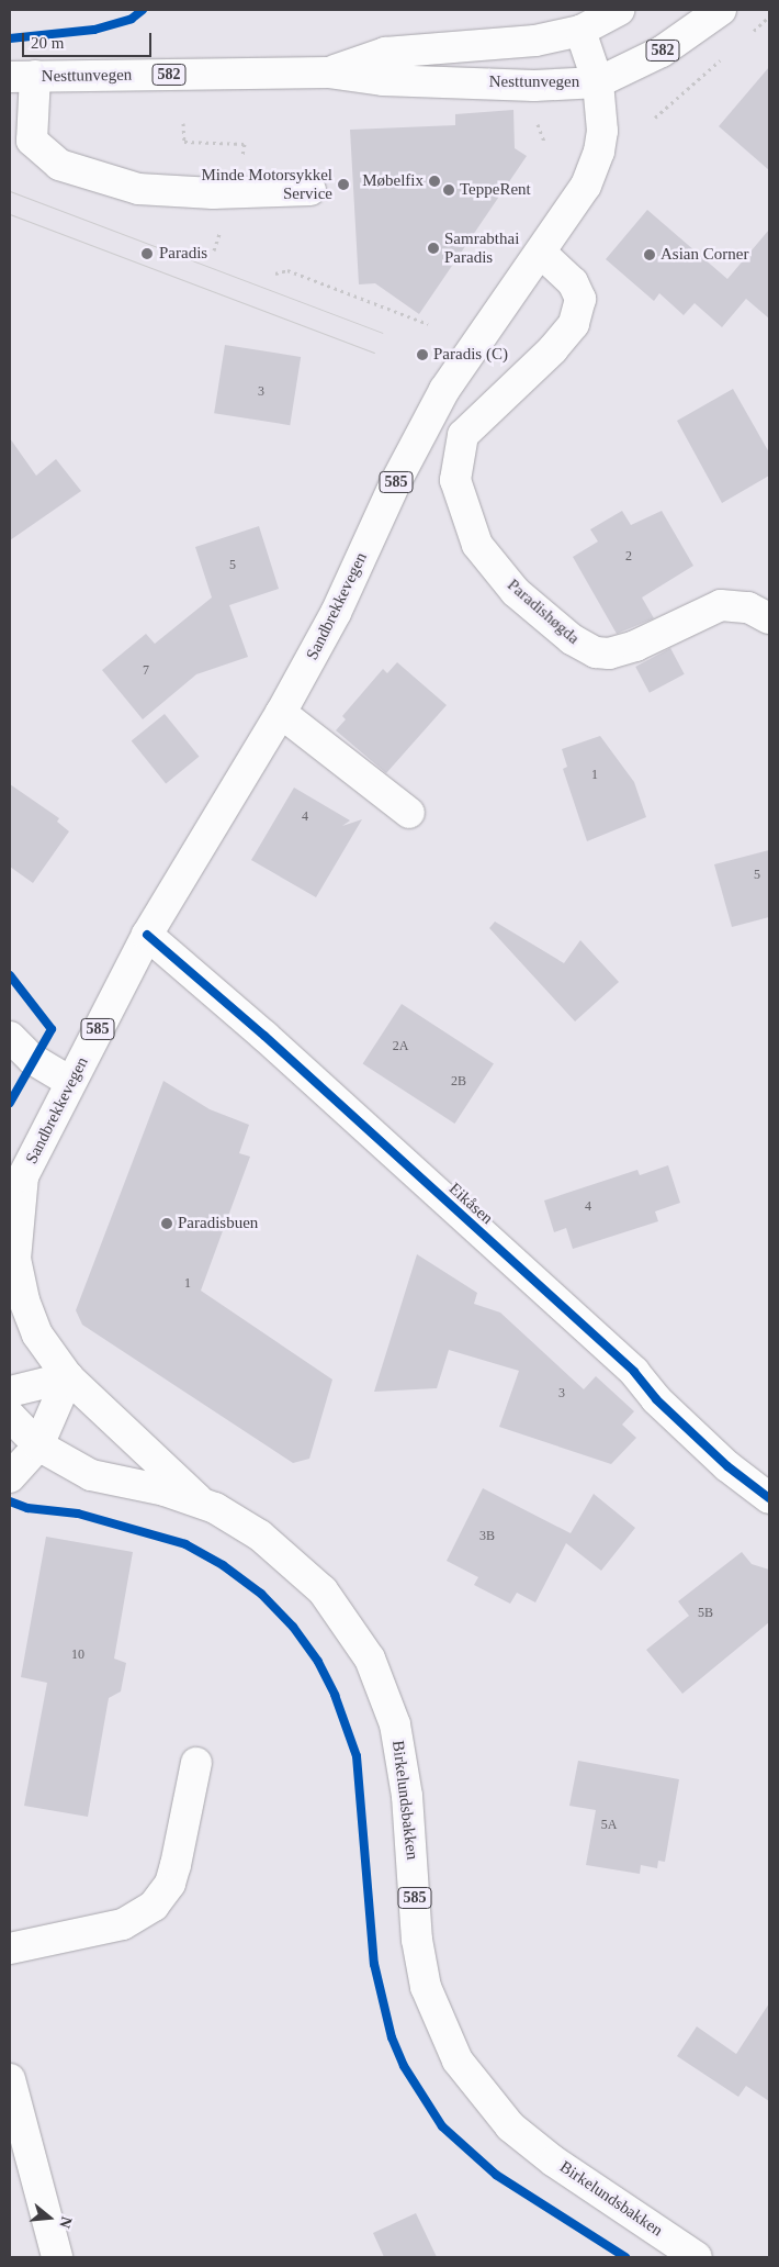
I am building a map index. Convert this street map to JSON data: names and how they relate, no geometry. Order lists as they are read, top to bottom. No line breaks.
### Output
{"streets":{"main road":["582","Nesttunvegen","585","Sandbrekkevegen","Paradishøgda","Eikåsen","Birkelundsbakken"]},"crossings":[["Nesttunvegen","Sandbrekkevegen"],["Sandbrekkevegen","Paradishøgda"],["Sandbrekkevegen","Eikåsen"]],"places":["Møbelfix","Minde Motorsykkel Service","TeppeRent","Samrabthai Paradis","Paradis","Asian Corner","Paradis (C)","Paradisbuen"],"house_numbers":["3","2","5","7","1","4","5","2A","2B","4","1","3","3B","5B","10","5A"],"scale_bar":"20 m","north":"right"}
